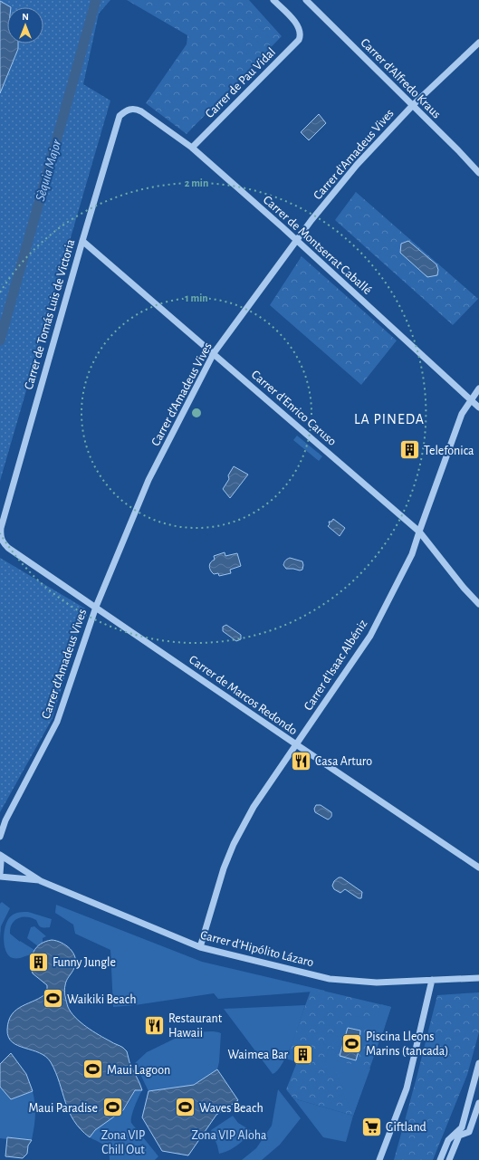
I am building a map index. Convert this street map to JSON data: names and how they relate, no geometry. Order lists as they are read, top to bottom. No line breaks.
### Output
{"streets":{"street":["Carrer d'Alfredo Kraus","Carrer de Pau Vidal","Carrer d'Amadeus Vives","Carrer de Montserrat Caballé","Carrer de Tomás Luis de Victoria","Carrer d'Enrico Caruso","Carrer d'Isaac Albéniz","Carrer de Marcos Redondo","Carrer d'Hipólito Lázaro"]},"crossings":[["Carrer d'Alfredo Kraus","Carrer d'Amadeus Vives"],["Carrer de Pau Vidal","Carrer de Montserrat Caballé"],["Carrer d'Amadeus Vives","Carrer de Montserrat Caballé"],["Carrer d'Amadeus Vives","Carrer d'Enrico Caruso"],["Carrer d'Amadeus Vives","Carrer de Marcos Redondo"],["Carrer de Montserrat Caballé","Carrer de Tomás Luis de Victoria"],["Carrer de Montserrat Caballé","Carrer d'Isaac Albéniz"],["Carrer de Tomás Luis de Victoria","Carrer d'Enrico Caruso"],["Carrer de Tomás Luis de Victoria","Carrer de Marcos Redondo"],["Carrer d'Enrico Caruso","Carrer d'Isaac Albéniz"],["Carrer d'Isaac Albéniz","Carrer de Marcos Redondo"],["Carrer d'Isaac Albéniz","Carrer d'Hipólito Lázaro"]],"districts":["LA PINEDA"],"water":["Sèquia Major"],"parks":["Zona VIP Chill Out","Zona VIP Aloha"],"places":{"building":["Telefonica","Funny Jungle","Waimea Bar"],"restaurant":["Casa Arturo","Restaurant Hawaii"],"sports":["Waikiki Beach","Piscina Lleons Marins (tancada)","Maui Lagoon","Maui Paradise","Waves Beach"],"supermarket":["Giftland"]},"north":"top","rings":["2 min","1 min"]}
